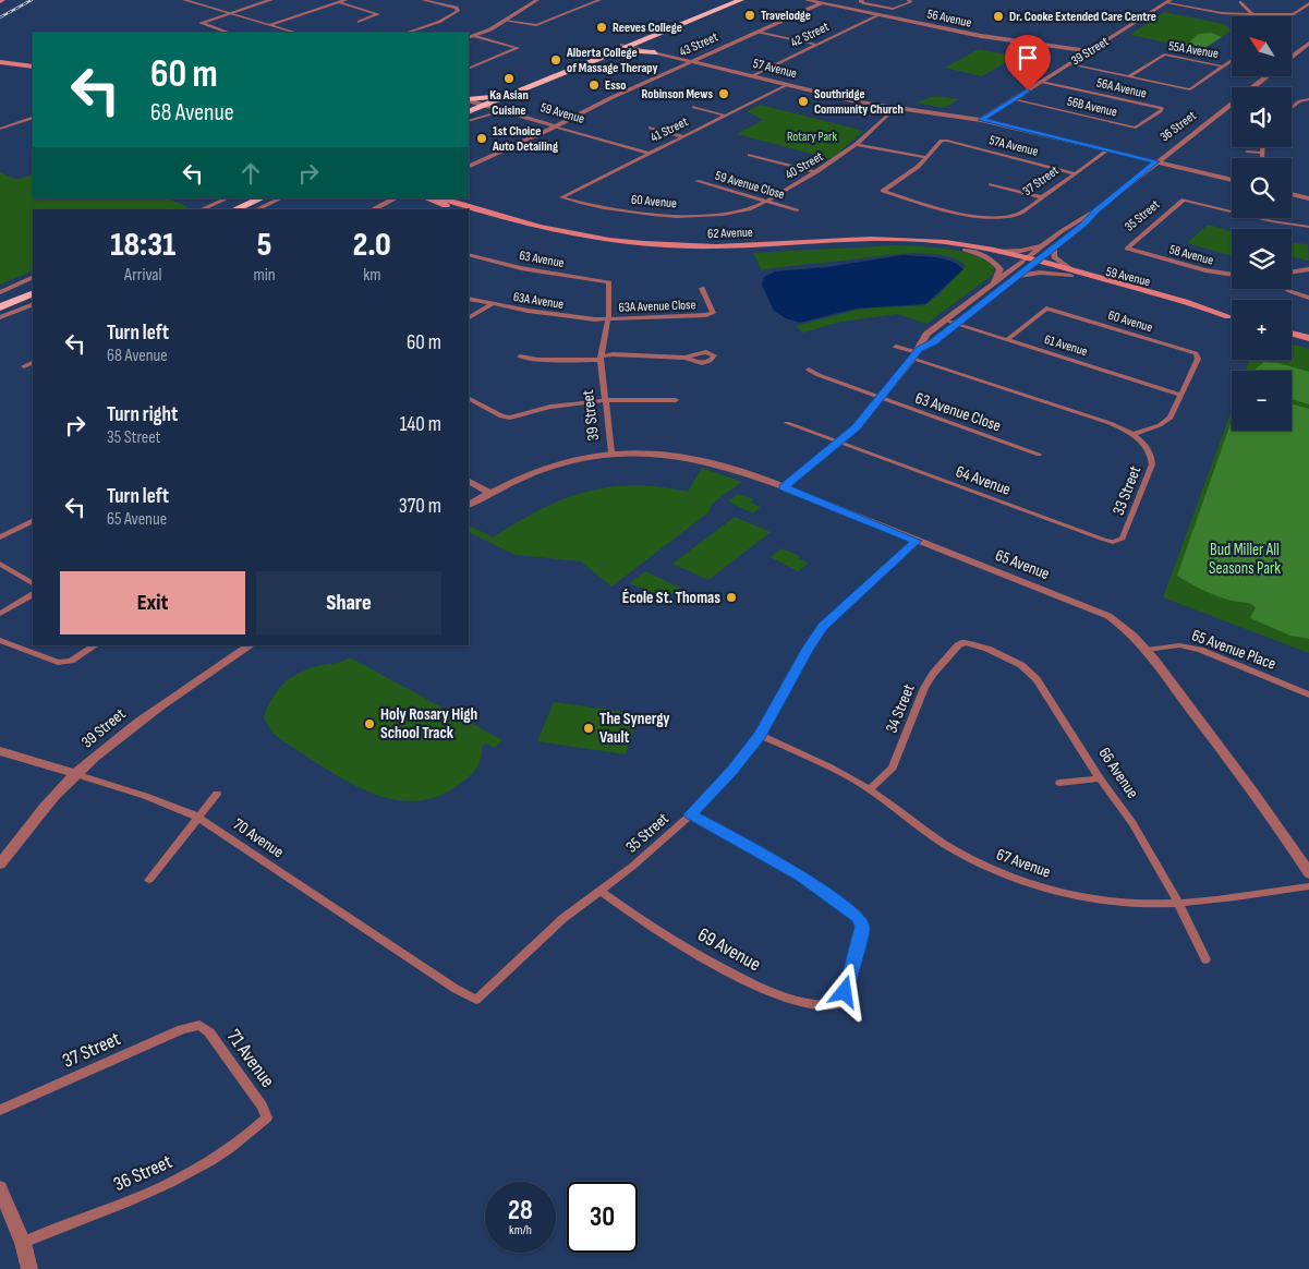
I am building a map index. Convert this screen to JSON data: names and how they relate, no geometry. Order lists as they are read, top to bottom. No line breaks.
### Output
{"streets":{"main road":["59 Avenue","62 Avenue"],"street":["56 Avenue","42 Street","43 Street","55A Avenue","39 Street","57 Avenue","56A Avenue","56B Avenue","36 Street","41 Street","57A Avenue","40 Street","37 Street","59 Avenue Close","60 Avenue","35 Street","58 Avenue","63 Avenue","63A Avenue","63A Avenue Close","61 Avenue","63 Avenue Close","64 Avenue","33 Street","65 Avenue","65 Avenue Place","34 Street","66 Avenue","70 Avenue","67 Avenue","69 Avenue","71 Avenue"]},"crossings":[["56 Avenue","42 Street"],["56 Avenue","43 Street"],["56 Avenue","39 Street"],["42 Street","57 Avenue"],["43 Street","57 Avenue"],["43 Street","59 Avenue"],["39 Street","57 Avenue"],["39 Street","56A Avenue"],["39 Street","56B Avenue"],["39 Street","63 Avenue"],["39 Street","63A Avenue"],["39 Street","63A Avenue Close"],["39 Street","65 Avenue"],["39 Street","70 Avenue"],["57 Avenue","36 Street"],["57 Avenue","41 Street"],["57 Avenue","40 Street"],["57 Avenue","37 Street"],["56A Avenue","56B Avenue"],["59 Avenue","36 Street"],["59 Avenue","41 Street"],["59 Avenue","62 Avenue"],["36 Street","62 Avenue"],["36 Street","61 Avenue"],["36 Street","63 Avenue Close"],["36 Street","64 Avenue"],["36 Street","65 Avenue"],["36 Street","71 Avenue"],["41 Street","60 Avenue"],["57A Avenue","37 Street"],["40 Street","59 Avenue Close"],["40 Street","60 Avenue"],["37 Street","71 Avenue"],["60 Avenue","61 Avenue"],["35 Street","58 Avenue"],["35 Street","65 Avenue"],["35 Street","70 Avenue"],["35 Street","67 Avenue"],["35 Street","69 Avenue"],["63A Avenue","63A Avenue Close"],["64 Avenue","33 Street"],["65 Avenue","65 Avenue Place"],["34 Street","66 Avenue"],["34 Street","67 Avenue"],["66 Avenue","67 Avenue"]],"parks":["Rotary Park","Bud Miller All Seasons Park"],"places":["Travelodge","Dr. Cooke Extended Care Centre","Reeves College","Alberta College of Massage Therapy","Ka Asian Cuisine","Esso","Robinson Mews","Southridge Community Church","1st Choice Auto Detailing","École St. Thomas","Holy Rosary High School Track","The Synergy Vault"],"north":"top left","page":{"map_buttons":["+","−"],"turn":["60 m","68 Avenue"],"eta":["18:31","Arrival","5","min","2.0","km"],"list":[{"name":"Turn left","note":"68 Avenue","value":"60 m"},{"name":"Turn right","note":"35 Street","value":"140 m"},{"name":"Turn left","note":"65 Avenue","value":"370 m"}],"buttons":["Exit","Share"],"speed":"28 km/h","limit":"30"}}
